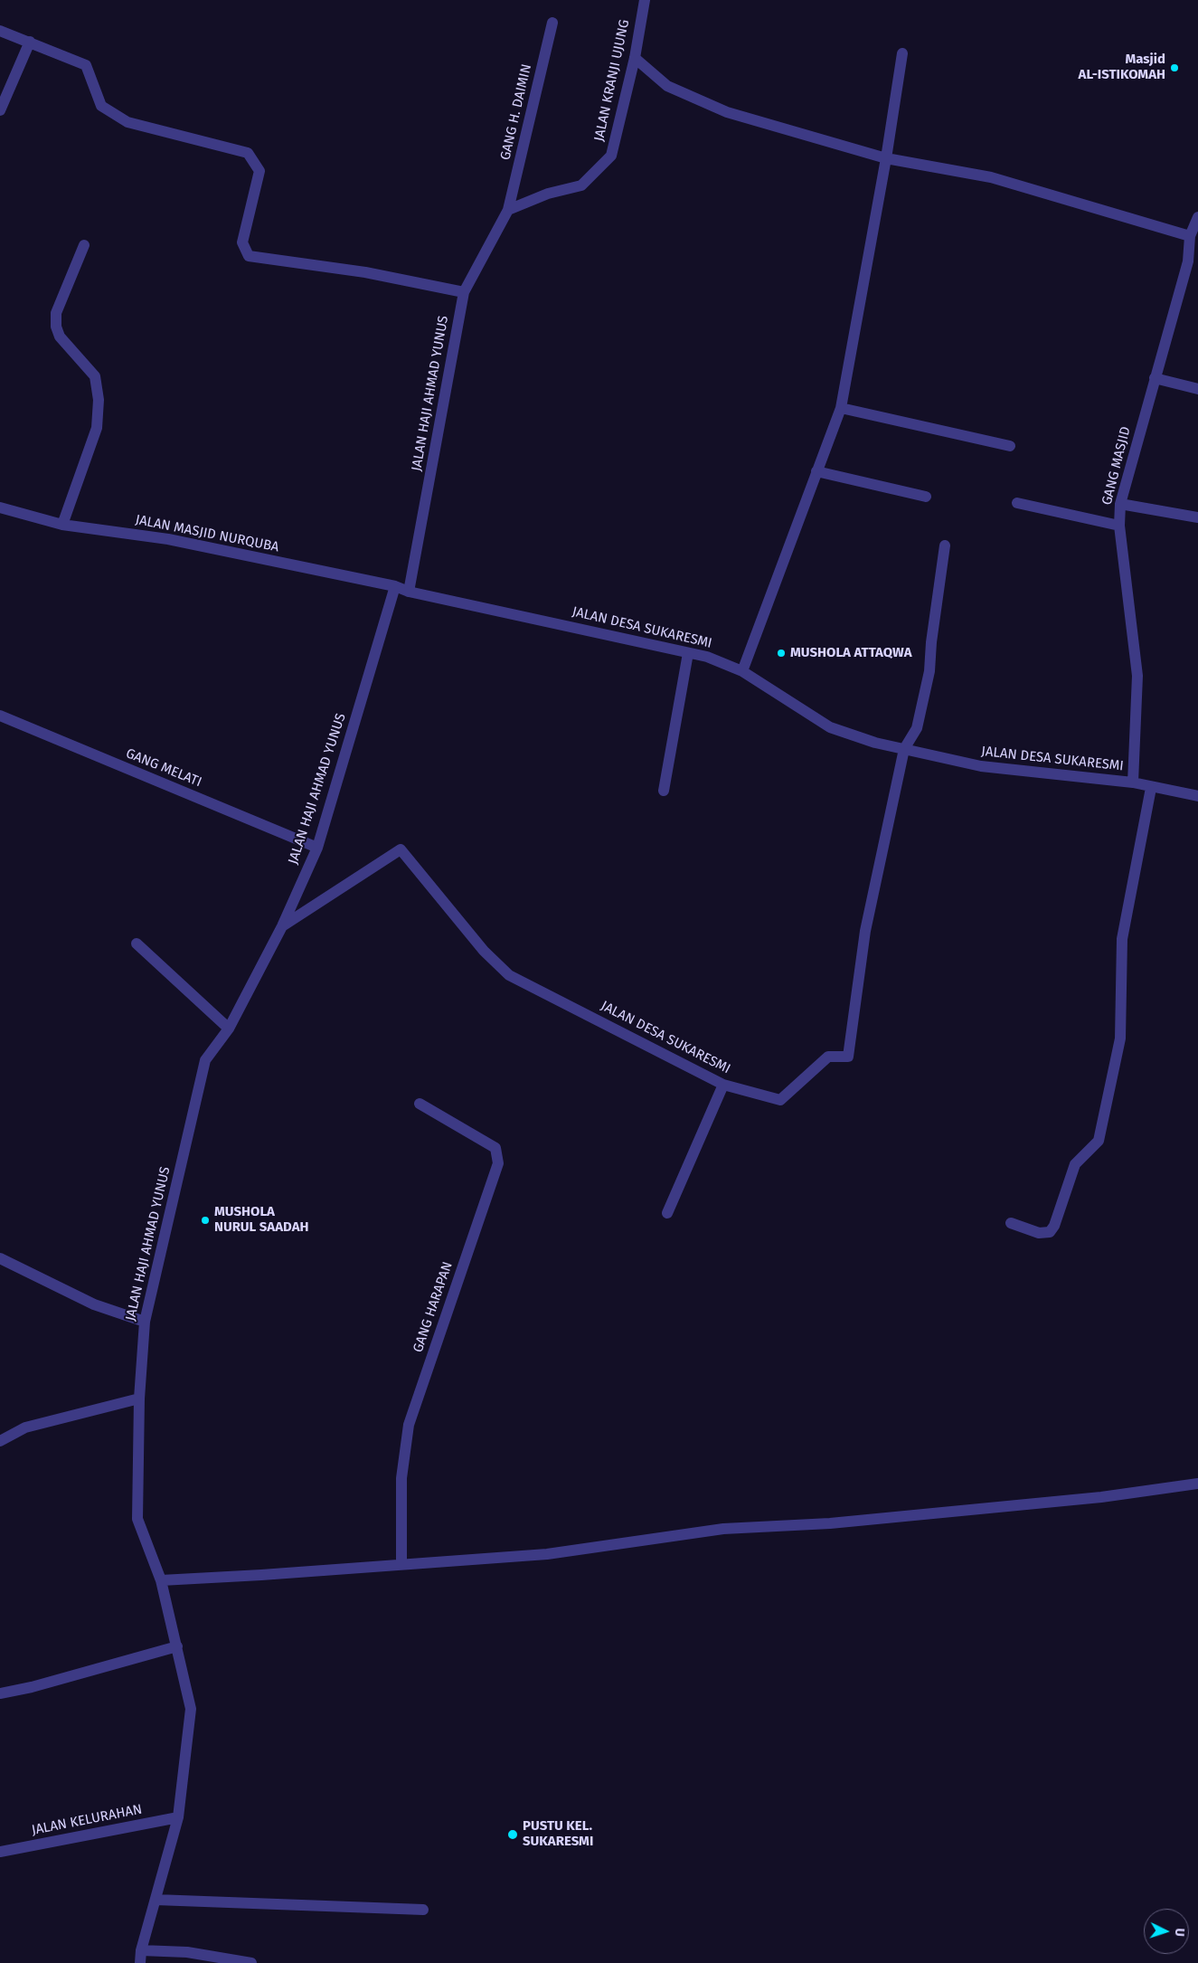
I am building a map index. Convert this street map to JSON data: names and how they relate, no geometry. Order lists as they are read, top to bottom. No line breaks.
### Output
{"streets":{"street":["JALAN KRANJI UJUNG","GANG H. DAIMIN","JALAN HAJI AHMAD YUNUS","GANG MASJID","JALAN MASJID NURQUBA","JALAN DESA SUKARESMI","GANG MELATI","GANG HARAPAN","JALAN KELURAHAN"]},"crossings":[["JALAN KRANJI UJUNG","GANG H. DAIMIN"],["JALAN KRANJI UJUNG","JALAN HAJI AHMAD YUNUS"],["GANG H. DAIMIN","JALAN HAJI AHMAD YUNUS"],["JALAN HAJI AHMAD YUNUS","JALAN MASJID NURQUBA"],["JALAN HAJI AHMAD YUNUS","JALAN DESA SUKARESMI"],["JALAN HAJI AHMAD YUNUS","GANG MELATI"],["JALAN HAJI AHMAD YUNUS","JALAN KELURAHAN"],["GANG MASJID","JALAN DESA SUKARESMI"],["JALAN MASJID NURQUBA","JALAN DESA SUKARESMI"]],"places":["Masjid AL-ISTIKOMAH","MUSHOLA ATTAQWA","MUSHOLA NURUL SAADAH","PUSTU KEL. SUKARESMI"],"north":"right"}
